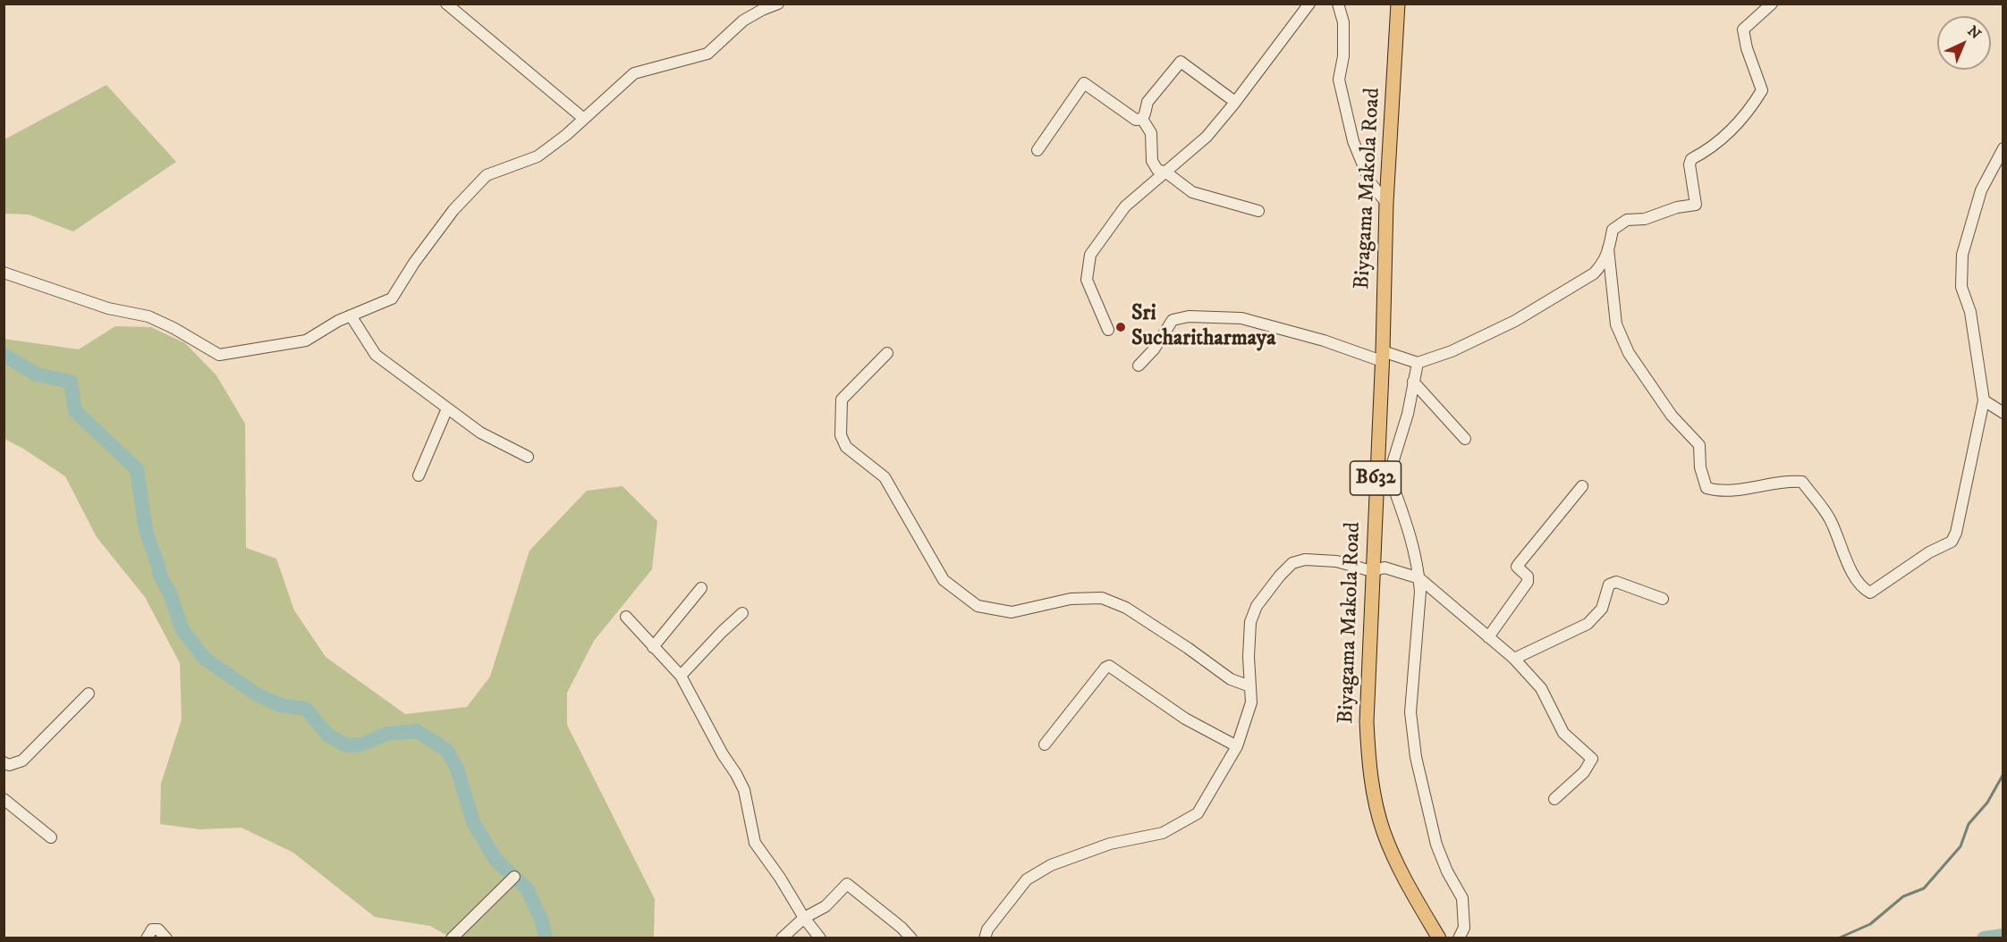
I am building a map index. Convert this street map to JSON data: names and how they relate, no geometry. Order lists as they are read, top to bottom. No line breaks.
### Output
{"streets":{"main road":["Biyagama Makola Road","B632"]},"places":["Sri Sucharitharmaya"],"north":"top right"}
